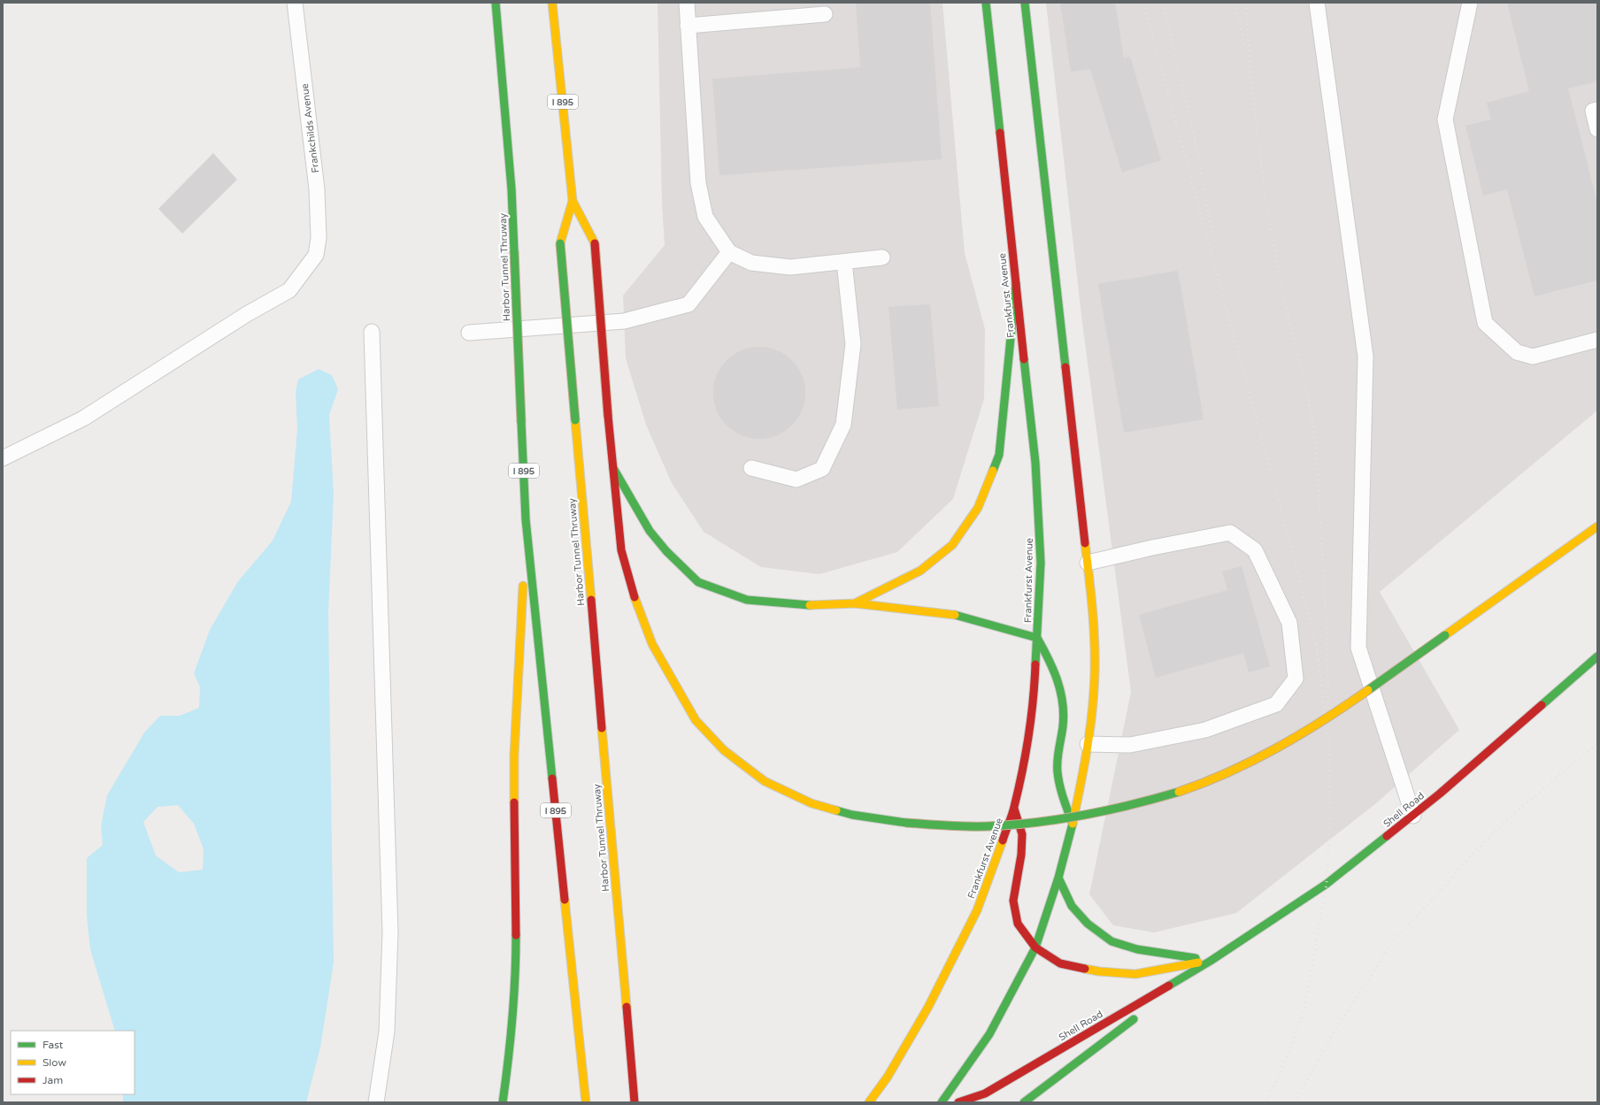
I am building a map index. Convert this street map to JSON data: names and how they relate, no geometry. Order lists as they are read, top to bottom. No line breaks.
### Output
{"streets":{"main road":["I 895","Harbor Tunnel Thruway","Frankfurst Avenue","Shell Road"],"lane":["Frankchilds Avenue"]},"legend":["Fast","Slow","Jam"]}
